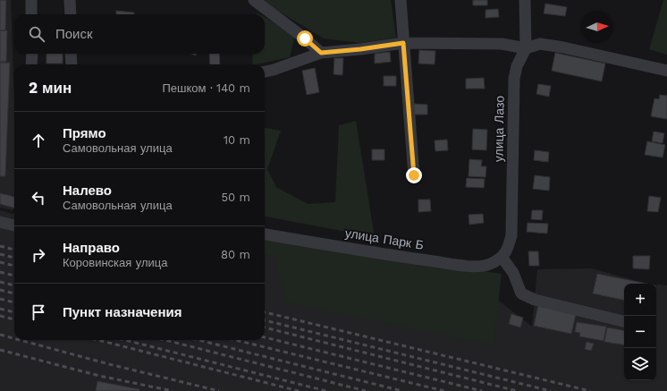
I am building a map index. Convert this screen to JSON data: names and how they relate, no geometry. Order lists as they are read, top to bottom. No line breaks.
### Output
{"streets":{"street":["улица Лазо","улица Парк Б"]},"crossings":[["улица Лазо","улица Парк Б"]],"north":"right","page":{"search":"Поиск","heading":["2 мин","Пешком · 140 m"],"list":[["Прямо","Самовольная улица","10 m"],["Налево","Самовольная улица","50 m"],["Направо","Коровинская улица","80 m"],"Пункт назначения"],"map_buttons":["+","−"]}}
